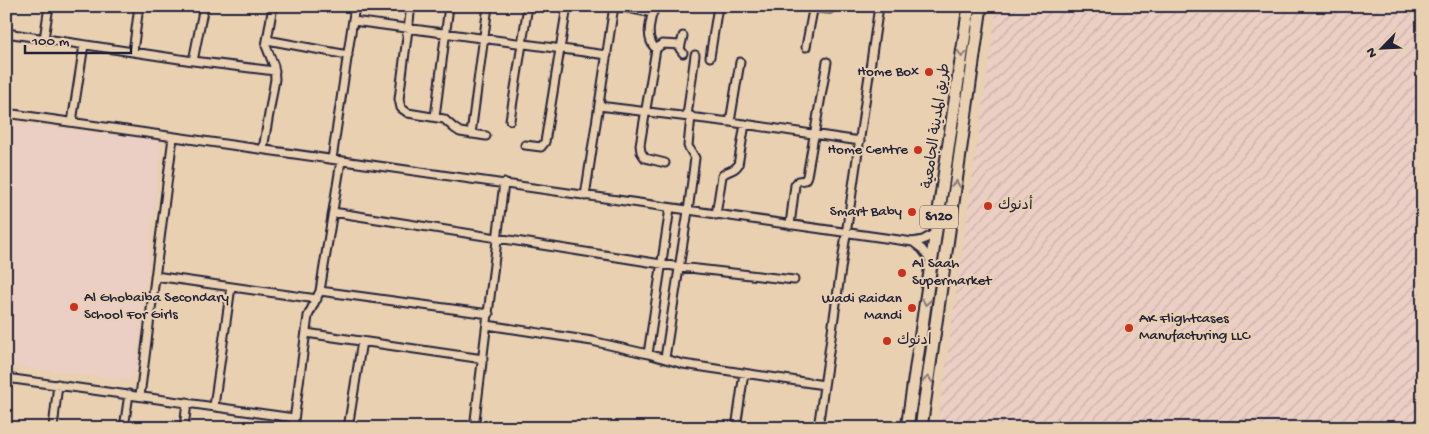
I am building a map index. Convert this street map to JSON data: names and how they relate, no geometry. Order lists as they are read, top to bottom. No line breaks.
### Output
{"streets":{"main road":["طريق المدينة الجامعية","S120"]},"places":["Home Box","Home Centre","أدنوك","Smart Baby","Al Saah Supermarket","Al Ghobaiba Secondary School For Girls","Wadi Raidan Mandi","AK Flightcases Manufacturing LLC","ادنوك"],"scale_bar":"100 m","north":"bottom left"}
